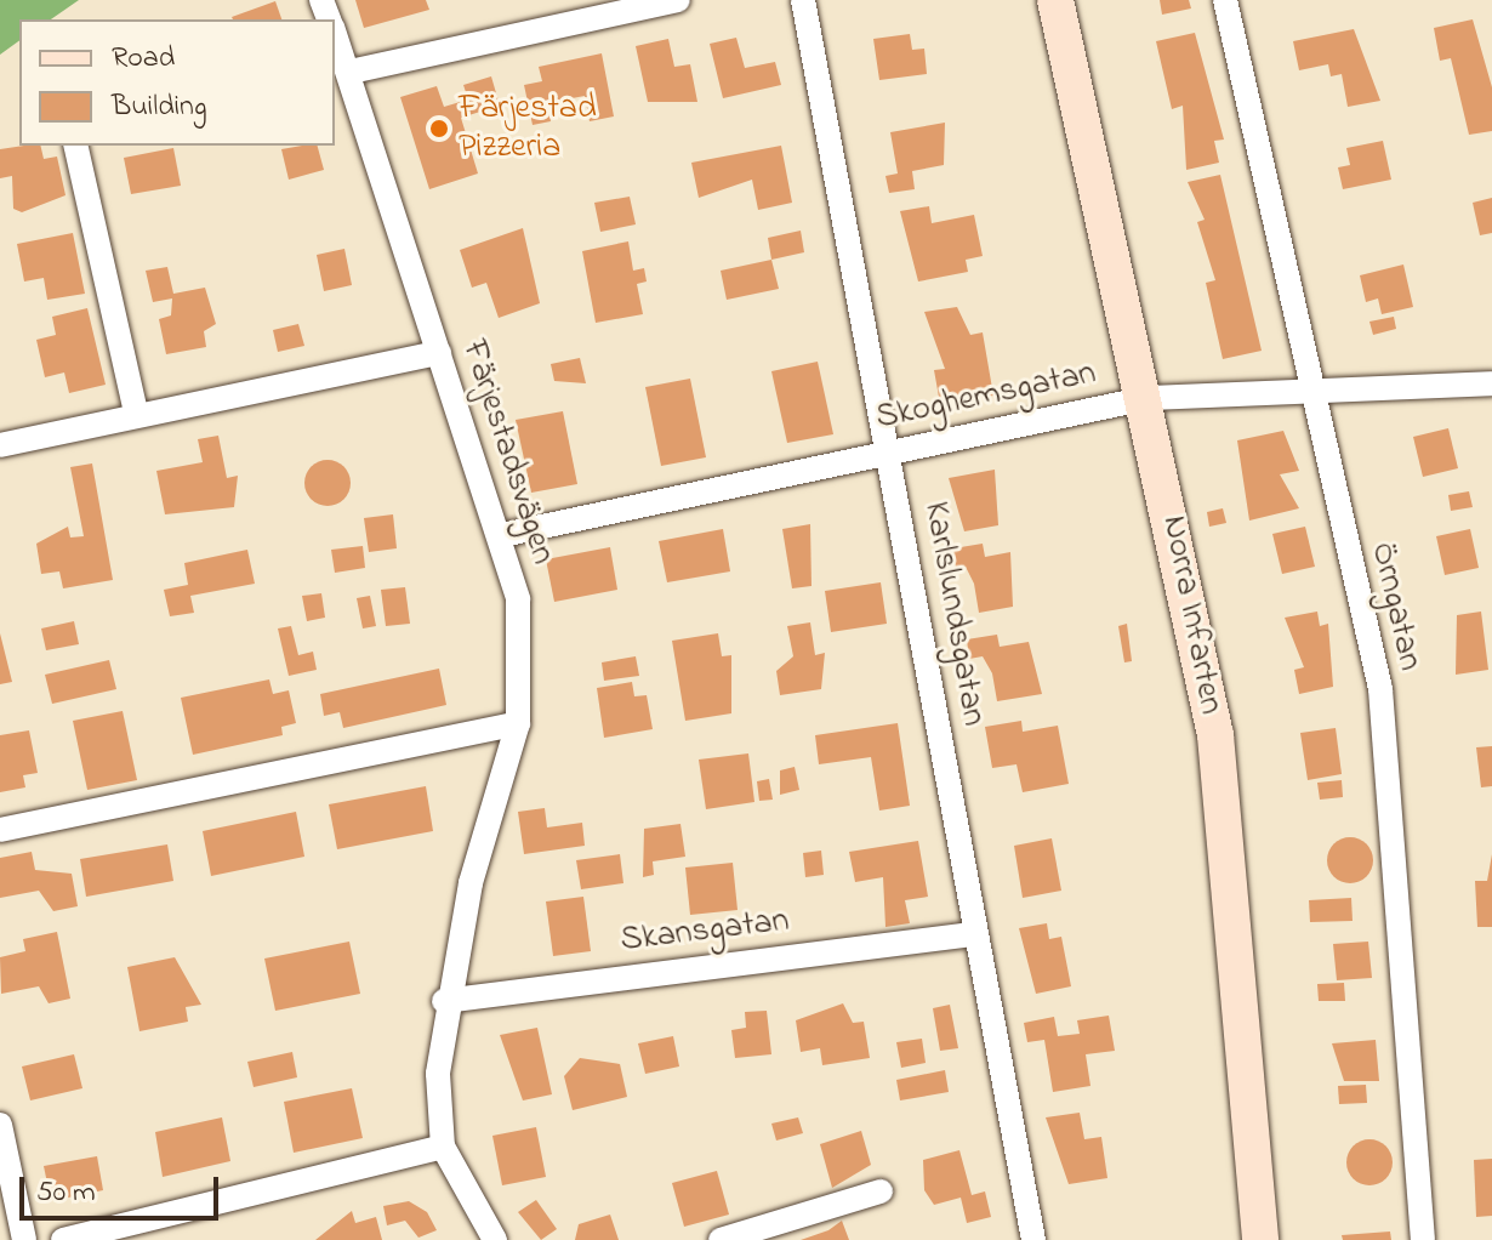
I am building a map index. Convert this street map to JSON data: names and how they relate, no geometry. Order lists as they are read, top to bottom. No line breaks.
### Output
{"streets":{"street":["Skoghemsgatan","Färjestadsvägen","Örngatan","Karlslundsgatan","Norra Infarten","Skansgatan"]},"crossings":[["Skoghemsgatan","Färjestadsvägen"],["Skoghemsgatan","Örngatan"],["Skoghemsgatan","Karlslundsgatan"],["Skoghemsgatan","Norra Infarten"],["Färjestadsvägen","Skansgatan"],["Karlslundsgatan","Skansgatan"]],"places":["Färjestad Pizzeria"],"legend":["Road","Building"],"scale_bar":"50 m"}
